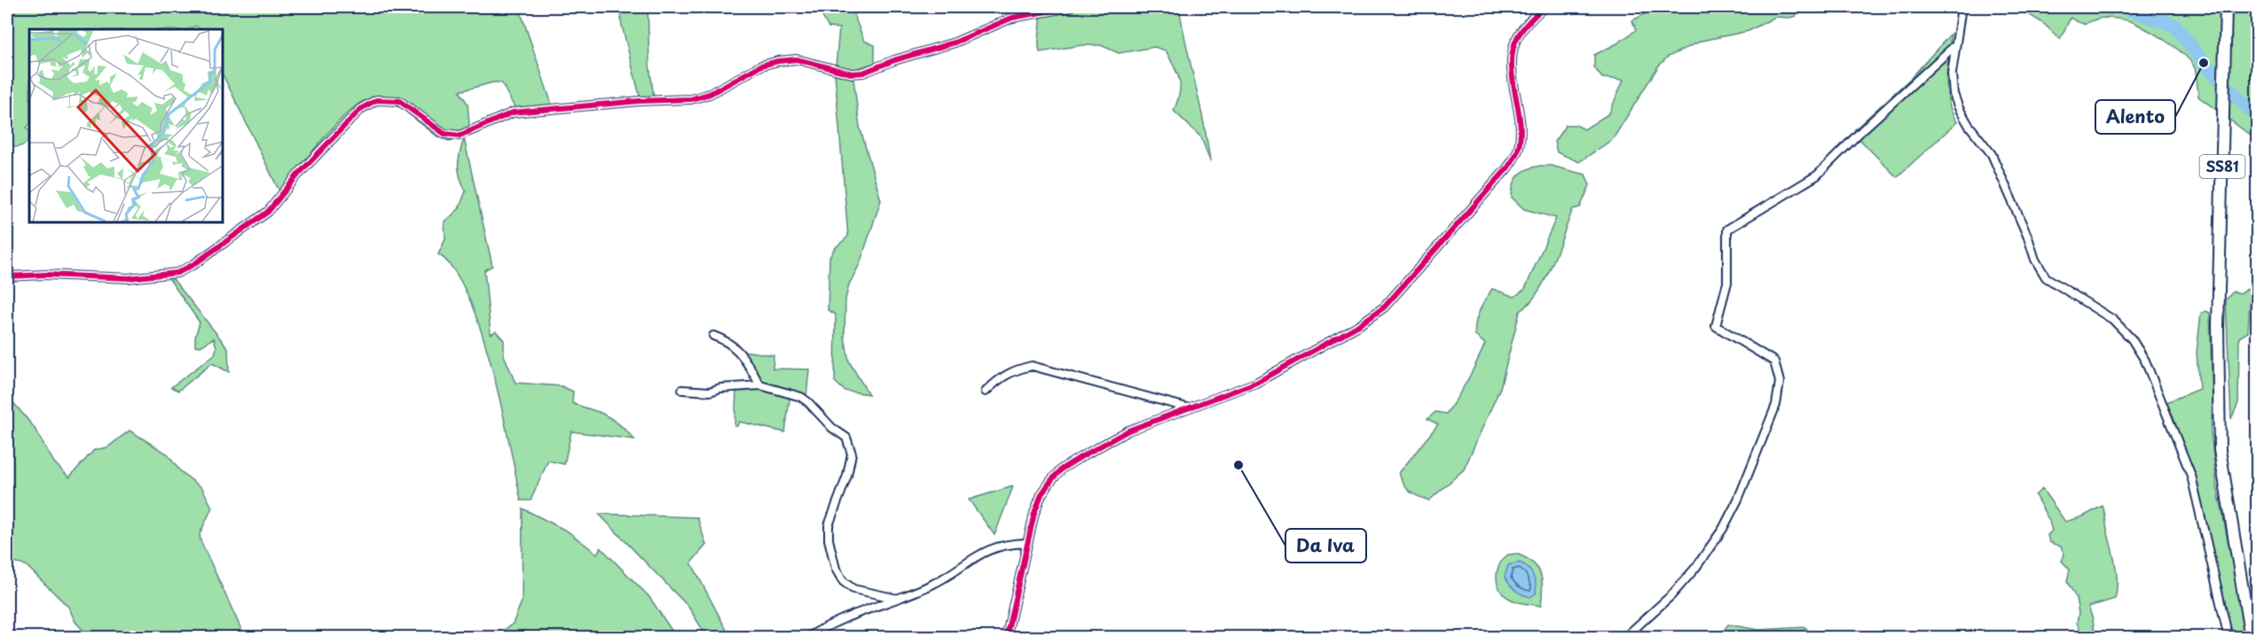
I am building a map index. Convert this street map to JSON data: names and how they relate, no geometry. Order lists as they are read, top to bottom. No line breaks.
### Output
{"streets":{"highway":["SS81"]},"places":["Alento","Da Iva"]}
